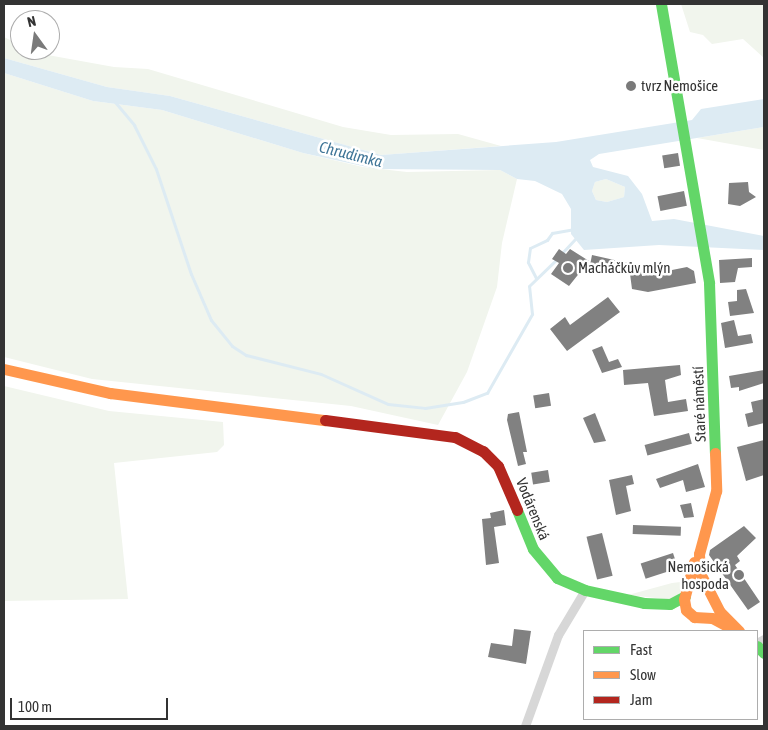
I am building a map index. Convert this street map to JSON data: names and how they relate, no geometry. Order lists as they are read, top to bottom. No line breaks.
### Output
{"streets":{"street":["Staré náměstí","Vodárenská"]},"crossings":[["Staré náměstí","Vodárenská"]],"water":["Chrudimka"],"places":["tvrz Nemošice","Macháčkův mlýn","Nemošická hospoda"],"legend":["Fast","Slow","Jam"],"scale_bar":"100 m","north":"top"}
